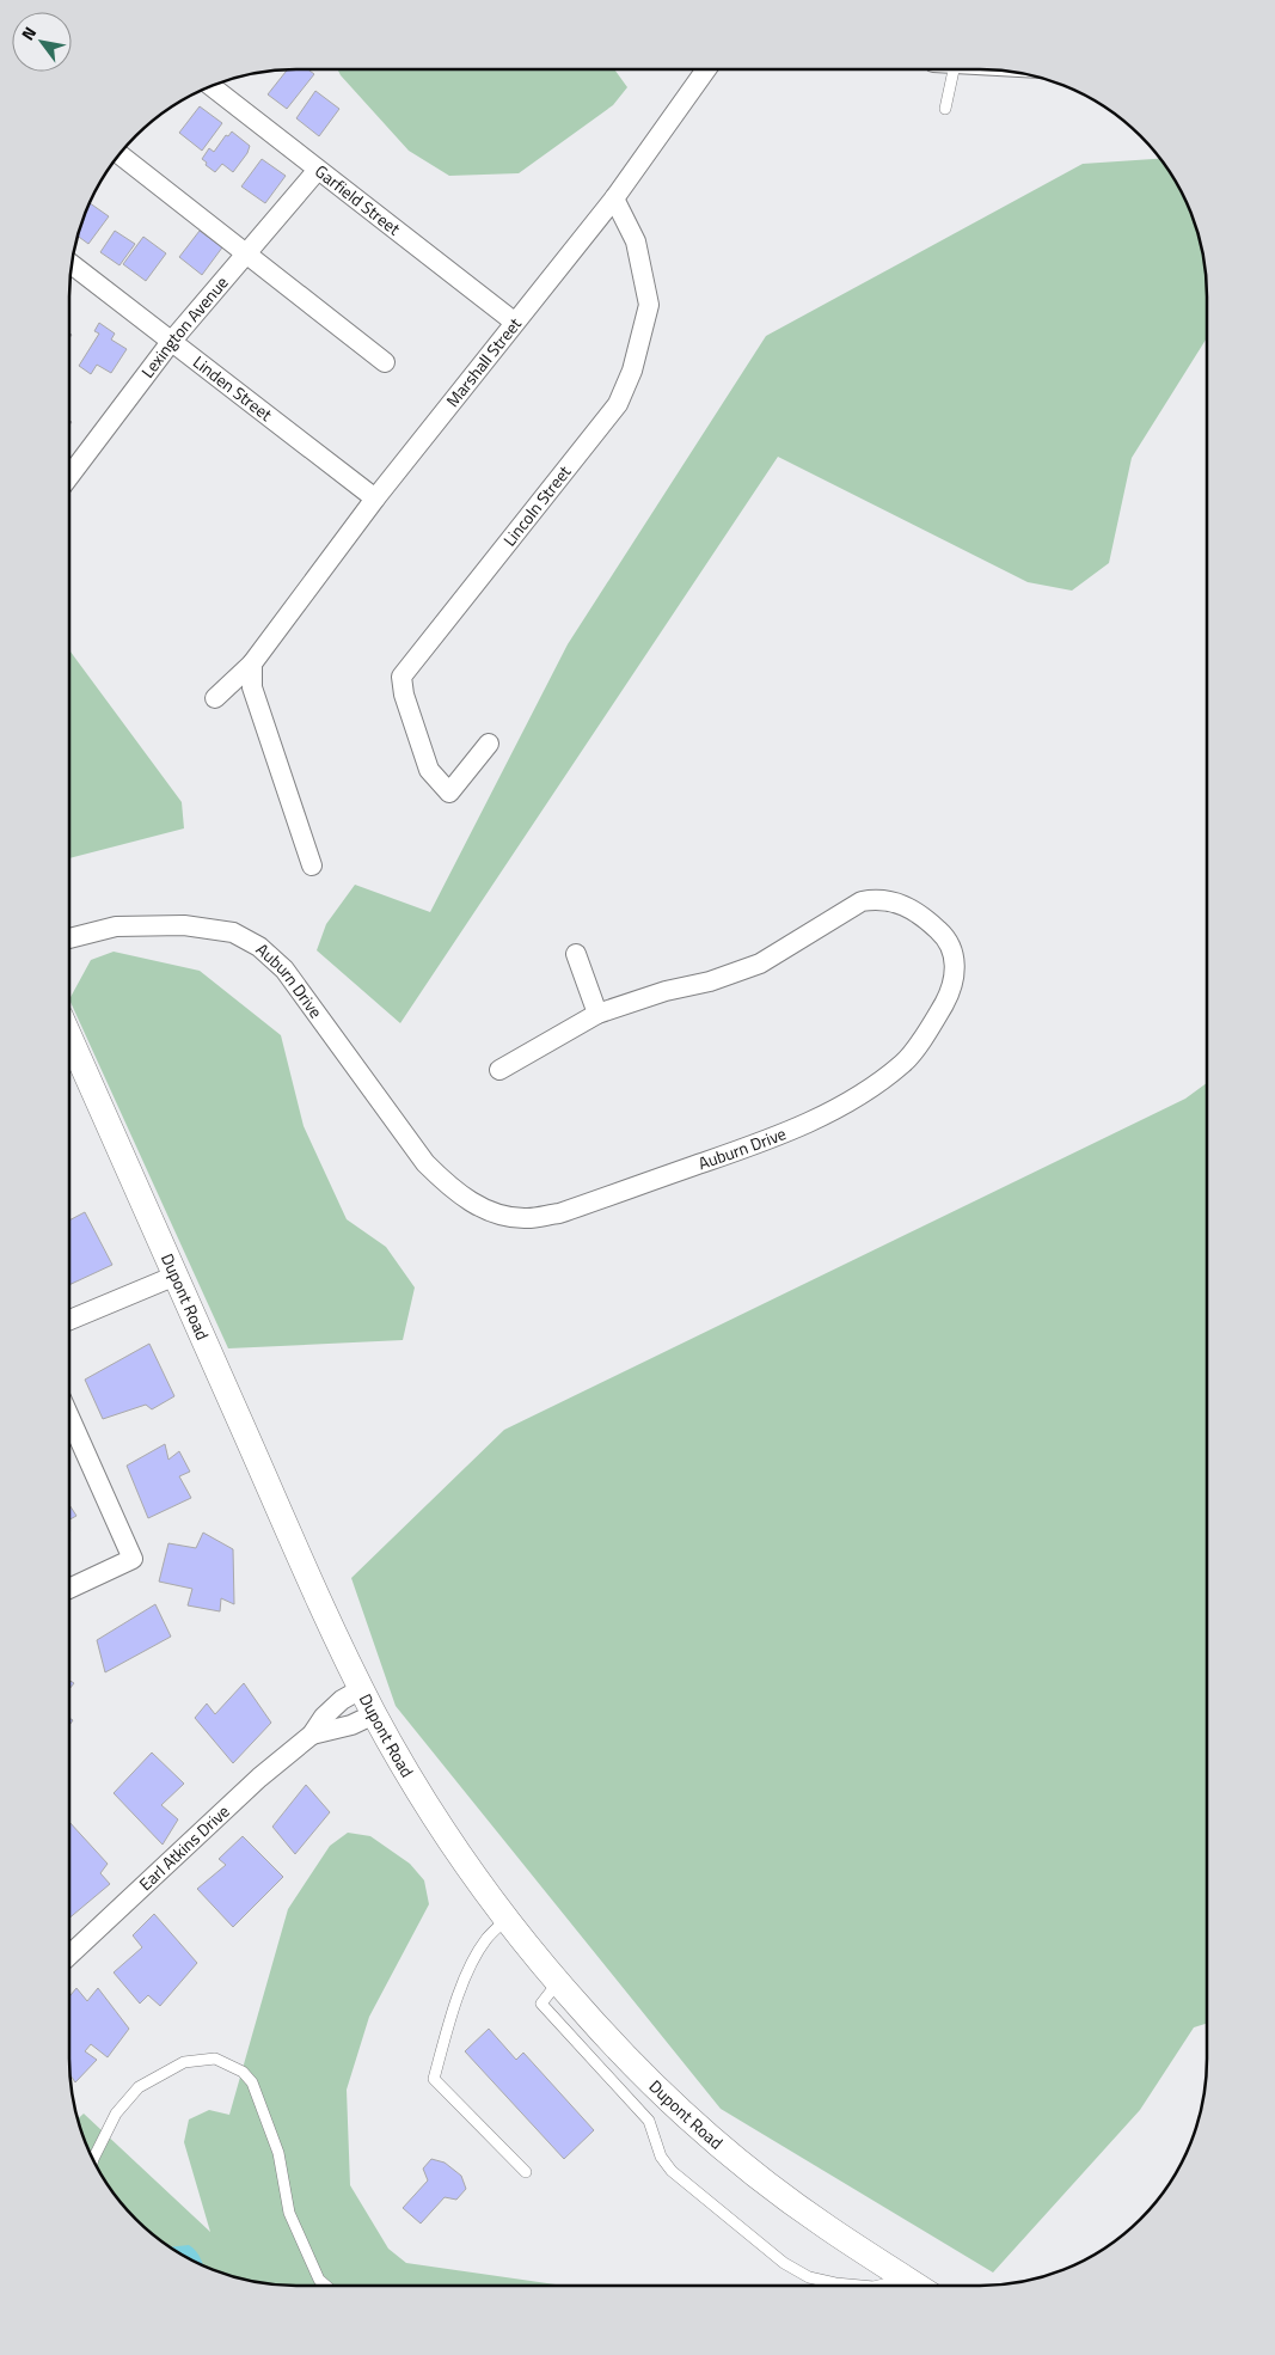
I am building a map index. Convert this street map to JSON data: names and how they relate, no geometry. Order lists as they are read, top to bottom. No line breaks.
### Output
{"streets":{"street":["Garfield Street","Lexington Avenue","Marshall Street","Linden Street","Lincoln Street","Auburn Drive","Dupont Road","Earl Atkins Drive"]},"crossings":[["Garfield Street","Lexington Avenue"],["Garfield Street","Marshall Street"],["Lexington Avenue","Linden Street"],["Marshall Street","Linden Street"],["Marshall Street","Lincoln Street"],["Dupont Road","Earl Atkins Drive"]],"north":"top left"}
